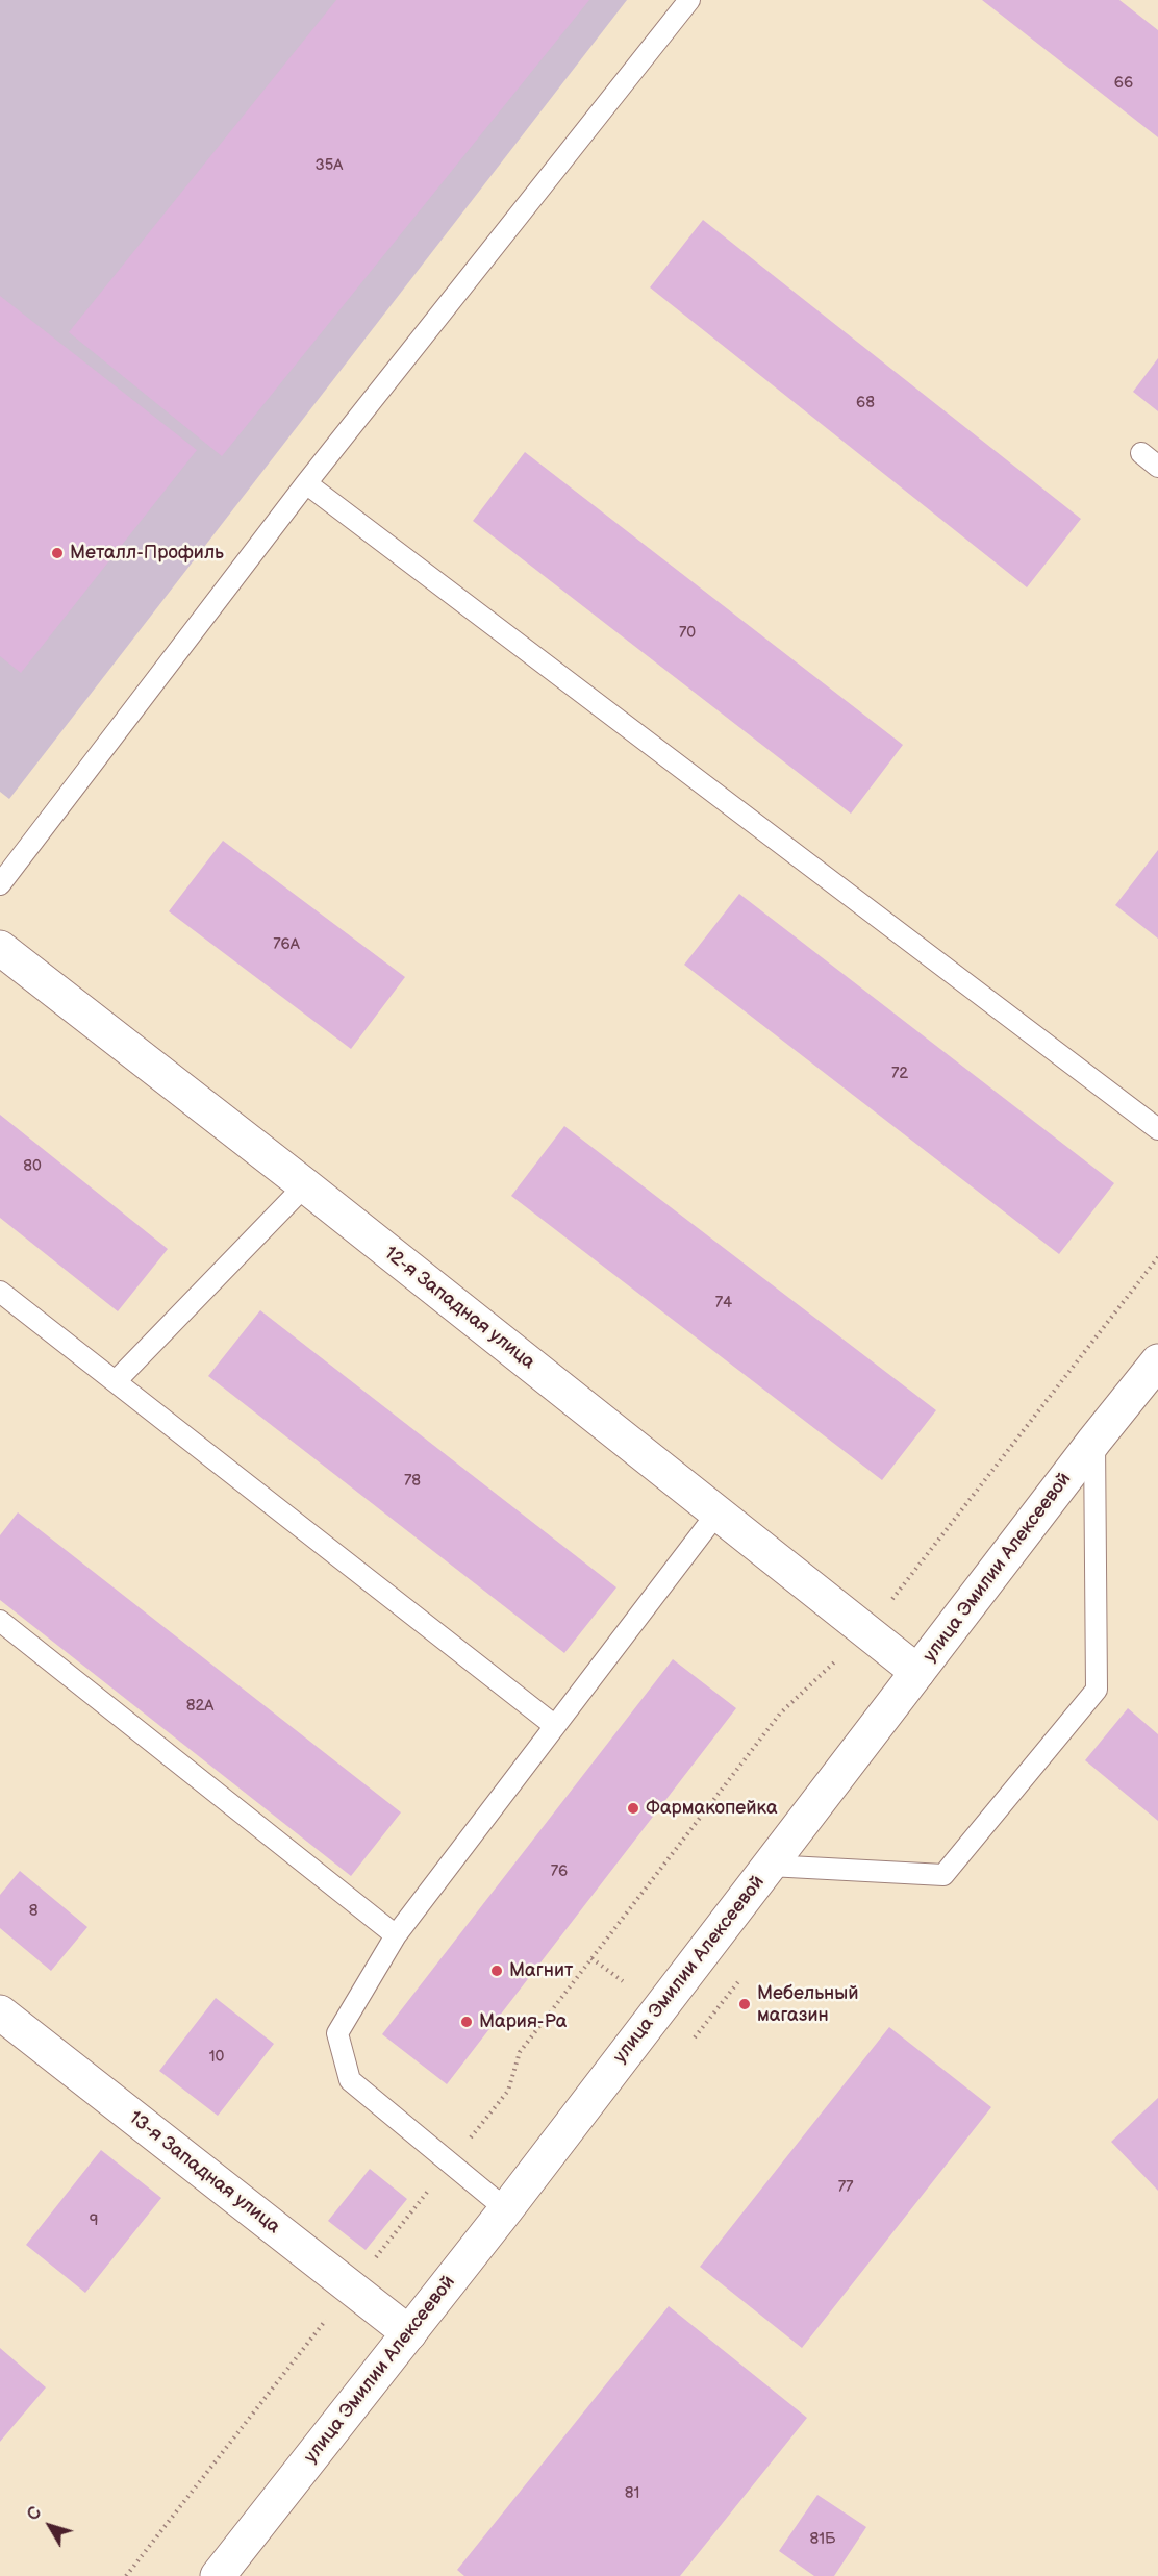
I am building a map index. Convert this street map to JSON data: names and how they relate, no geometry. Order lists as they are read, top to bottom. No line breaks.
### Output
{"streets":{"street":["12-я Западная улица","улица Эмилии Алексеевой","13-я Западная улица"]},"crossings":[["12-я Западная улица","улица Эмилии Алексеевой"],["улица Эмилии Алексеевой","13-я Западная улица"]],"places":["Металл-Профиль","Фармакопейка","Магнит","Мебельный магазин","Мария-Ра"],"house_numbers":["66","35А","68","70","76А","72","80","74","78","82А","76","8","10","77","9","81","81Б"],"north":"top left"}
